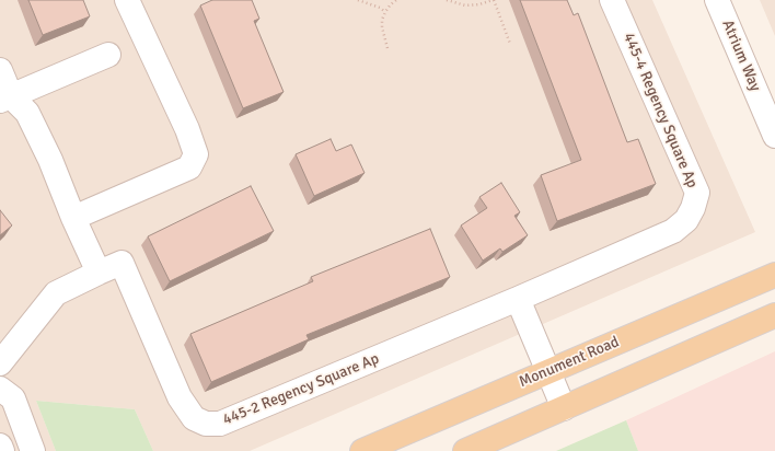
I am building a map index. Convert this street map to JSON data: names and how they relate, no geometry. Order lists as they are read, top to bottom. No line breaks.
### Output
{"streets":{"main road":["Monument Road"],"street":["Atrium Way","445-4 Regency Square Ap","445-2 Regency Square Ap"]},"crossings":[["445-4 Regency Square Ap","445-2 Regency Square Ap"]]}
